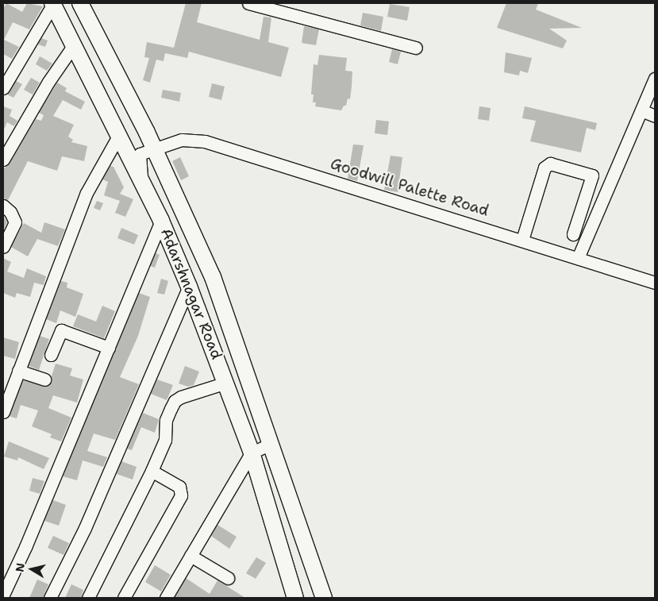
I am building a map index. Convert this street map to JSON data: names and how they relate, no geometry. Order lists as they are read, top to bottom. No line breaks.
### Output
{"streets":{"main road":["Adarshnagar Road"],"street":["Goodwill Palette Road"]},"crossings":[["Goodwill Palette Road","Adarshnagar Road"]],"north":"left"}
